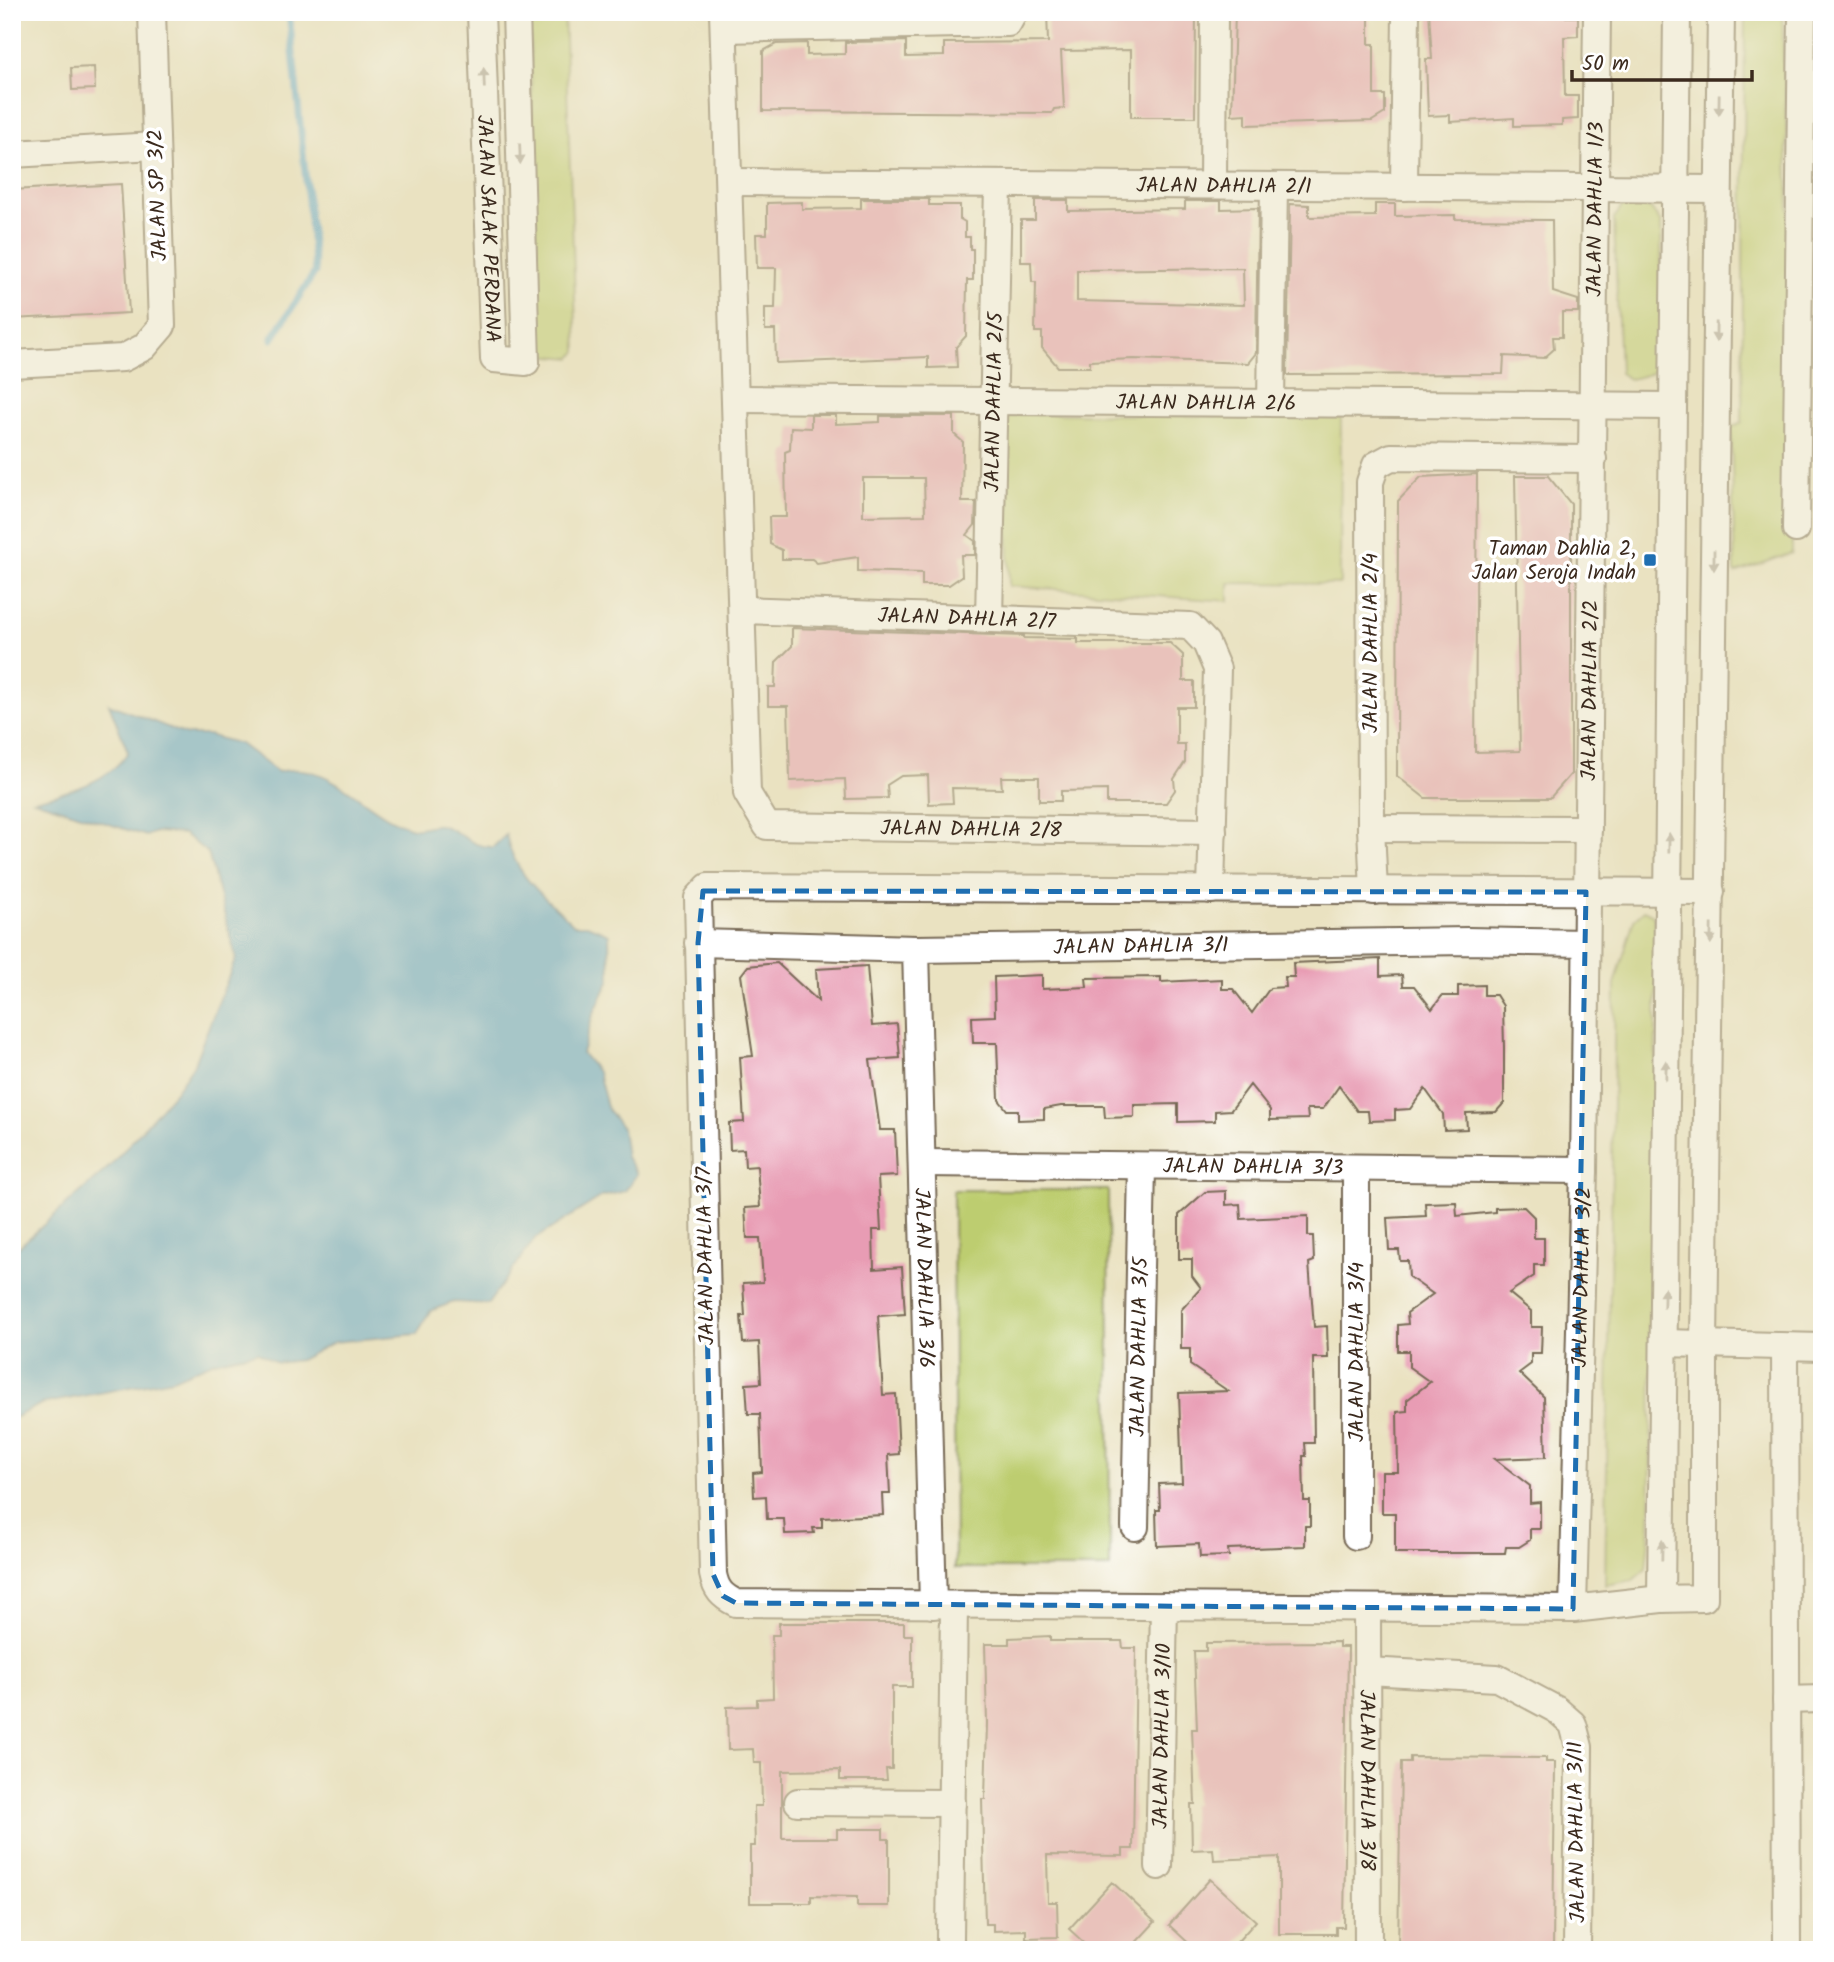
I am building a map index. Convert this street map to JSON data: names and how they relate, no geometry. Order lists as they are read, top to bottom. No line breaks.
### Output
{"streets":{"street":["JALAN DAHLIA 2/1","JALAN SP 3/2","JALAN DAHLIA 1/3","JALAN SALAK PERDANA","JALAN DAHLIA 2/5","JALAN DAHLIA 2/6","JALAN DAHLIA 2/7","JALAN DAHLIA 2/4","JALAN DAHLIA 2/2","JALAN DAHLIA 2/8","JALAN DAHLIA 3/1","JALAN DAHLIA 3/3","JALAN DAHLIA 3/7","JALAN DAHLIA 3/2","JALAN DAHLIA 3/6","JALAN DAHLIA 3/5","JALAN DAHLIA 3/4","JALAN DAHLIA 3/10","JALAN DAHLIA 3/8","JALAN DAHLIA 3/11"]},"crossings":[["JALAN DAHLIA 2/1","JALAN DAHLIA 1/3"],["JALAN DAHLIA 2/1","JALAN DAHLIA 2/5"],["JALAN DAHLIA 1/3","JALAN DAHLIA 2/6"],["JALAN DAHLIA 1/3","JALAN DAHLIA 2/2"],["JALAN DAHLIA 2/5","JALAN DAHLIA 2/6"],["JALAN DAHLIA 2/5","JALAN DAHLIA 2/7"],["JALAN DAHLIA 2/6","JALAN DAHLIA 2/2"],["JALAN DAHLIA 2/7","JALAN DAHLIA 2/8"],["JALAN DAHLIA 2/4","JALAN DAHLIA 2/2"],["JALAN DAHLIA 2/2","JALAN DAHLIA 3/2"],["JALAN DAHLIA 3/1","JALAN DAHLIA 3/7"],["JALAN DAHLIA 3/1","JALAN DAHLIA 3/2"],["JALAN DAHLIA 3/1","JALAN DAHLIA 3/6"],["JALAN DAHLIA 3/3","JALAN DAHLIA 3/2"],["JALAN DAHLIA 3/3","JALAN DAHLIA 3/6"],["JALAN DAHLIA 3/3","JALAN DAHLIA 3/5"],["JALAN DAHLIA 3/3","JALAN DAHLIA 3/4"],["JALAN DAHLIA 3/7","JALAN DAHLIA 3/6"],["JALAN DAHLIA 3/8","JALAN DAHLIA 3/11"]],"places":{"transit":["Taman Dahlia 2, Jalan Seroja Indah"]},"scale_bar":"50 m"}
